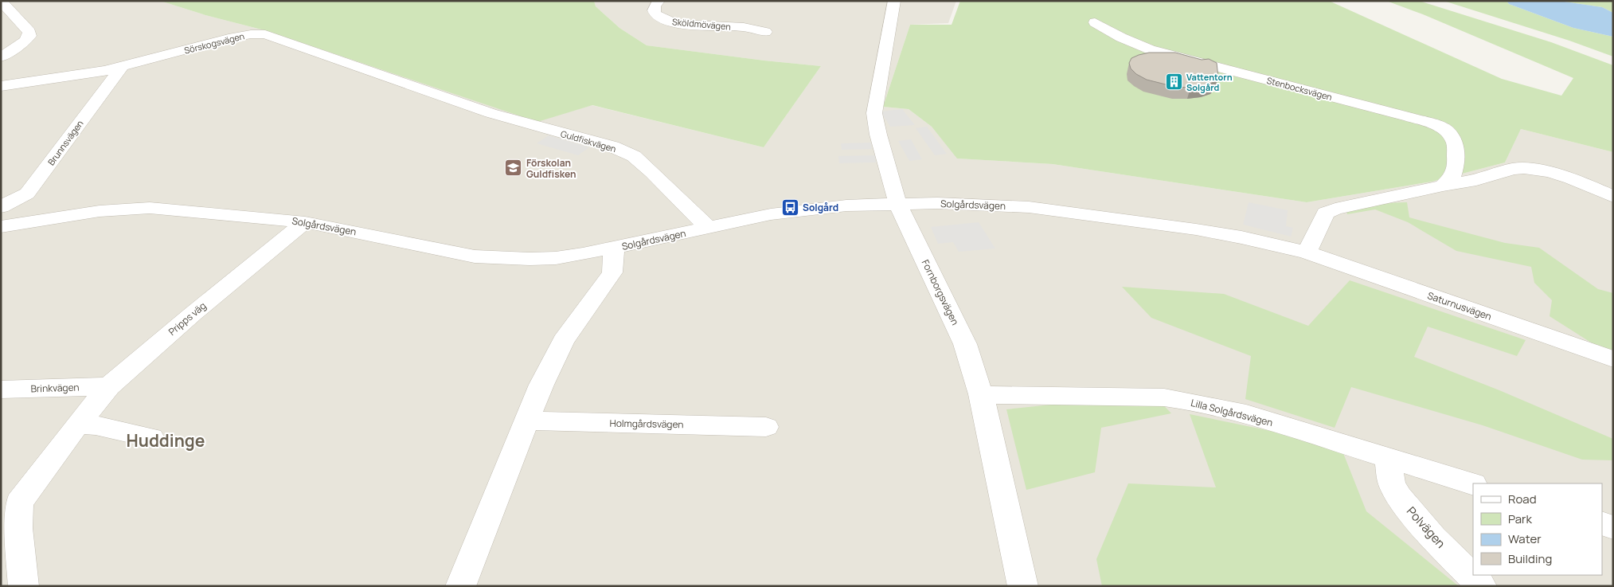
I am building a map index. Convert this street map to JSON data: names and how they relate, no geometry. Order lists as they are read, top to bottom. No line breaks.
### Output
{"streets":{"street":["Sköldmövägen","Sörskogsvägen","Stenbocksvägen","Guldfiskvägen","Brunnsvägen","Solgårdsvägen","Fornborgsvägen","Saturnusvägen","Pripps väg","Brinkvägen","Lilla Solgårdsvägen","Holmgårdsvägen","Polvägen"]},"crossings":[["Sörskogsvägen","Guldfiskvägen"],["Sörskogsvägen","Brunnsvägen"],["Guldfiskvägen","Solgårdsvägen"],["Solgårdsvägen","Fornborgsvägen"],["Solgårdsvägen","Saturnusvägen"],["Solgårdsvägen","Pripps väg"],["Fornborgsvägen","Lilla Solgårdsvägen"],["Pripps väg","Brinkvägen"],["Lilla Solgårdsvägen","Polvägen"]],"districts":["Huddinge"],"places":{"building":["Vattentorn Solgård"],"school or university":["Förskolan Guldfisken"],"bus stop":["Solgård"]},"legend":["Road","Park","Water","Building"]}
